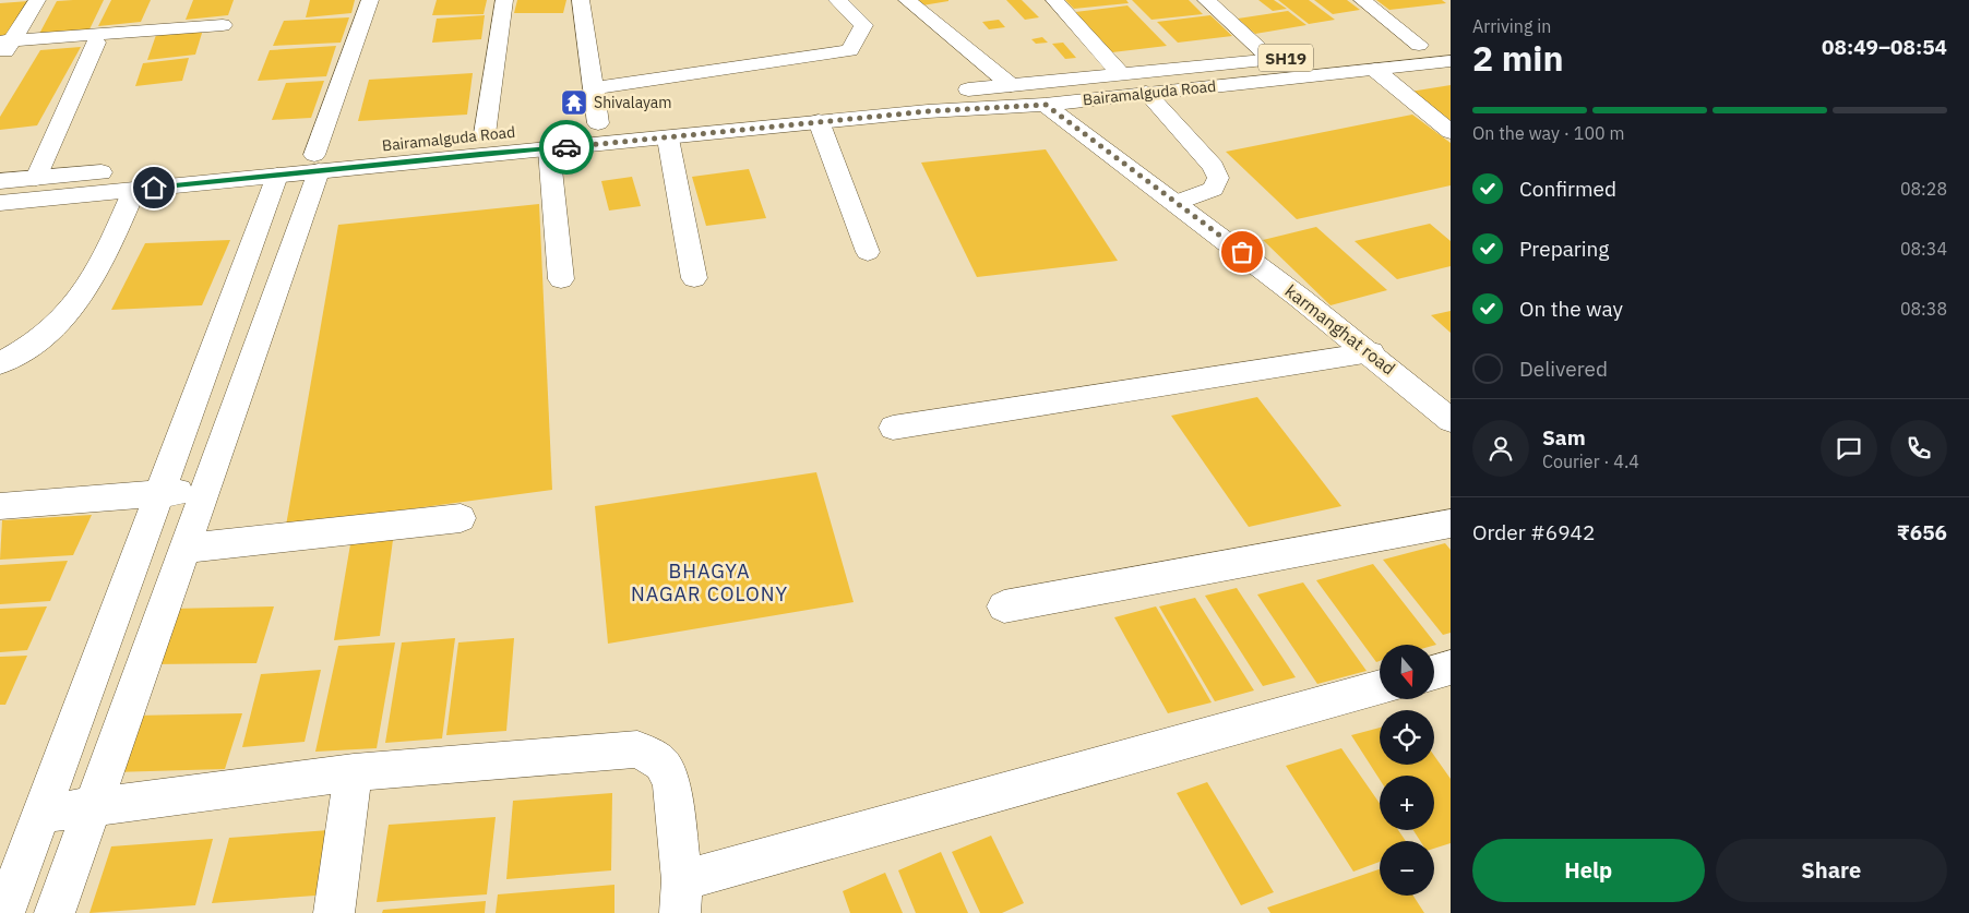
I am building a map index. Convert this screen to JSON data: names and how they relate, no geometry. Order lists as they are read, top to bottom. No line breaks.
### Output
{"streets":{"street":["SH19","Bairamalguda Road","karmanghat road"]},"crossings":[["Bairamalguda Road","karmanghat road"]],"districts":["BHAGYA NAGAR COLONY"],"places":{"temple":["Shivalayam"]},"north":"bottom","page":{"heading":["2 min","Arriving in","08:49–08:54"],"panel":["Sam","Courier · 4.4","Order #6942","₹656"],"bar":"On the way · 100 m","list":[["Confirmed","08:28"],["Preparing","08:34"],["On the way","08:38"],"Delivered"],"map_buttons":["+","−"],"buttons":["Help","Share"]}}
